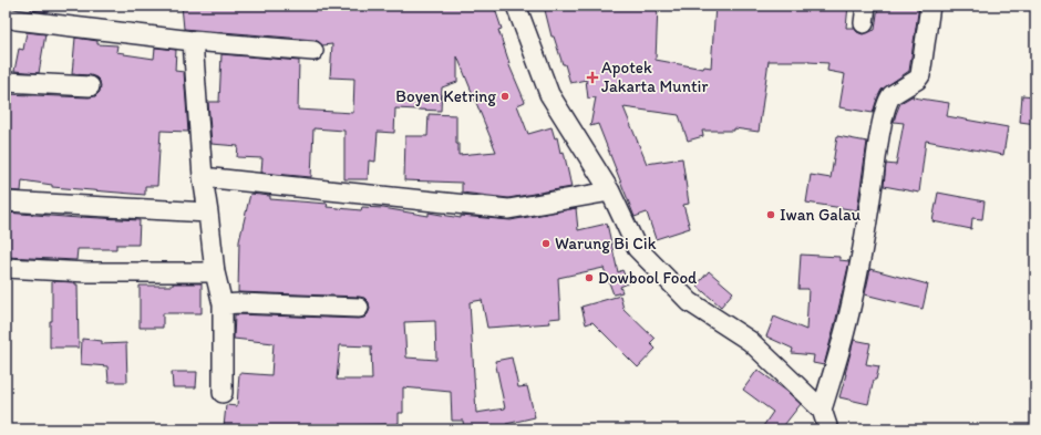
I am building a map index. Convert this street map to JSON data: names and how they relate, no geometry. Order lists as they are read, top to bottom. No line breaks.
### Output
{"places":{"health":["Apotek Jakarta Muntir"],"other":["Boyen Ketring","Iwan Galau","Warung Bi Cik","Dowbool Food"]}}
